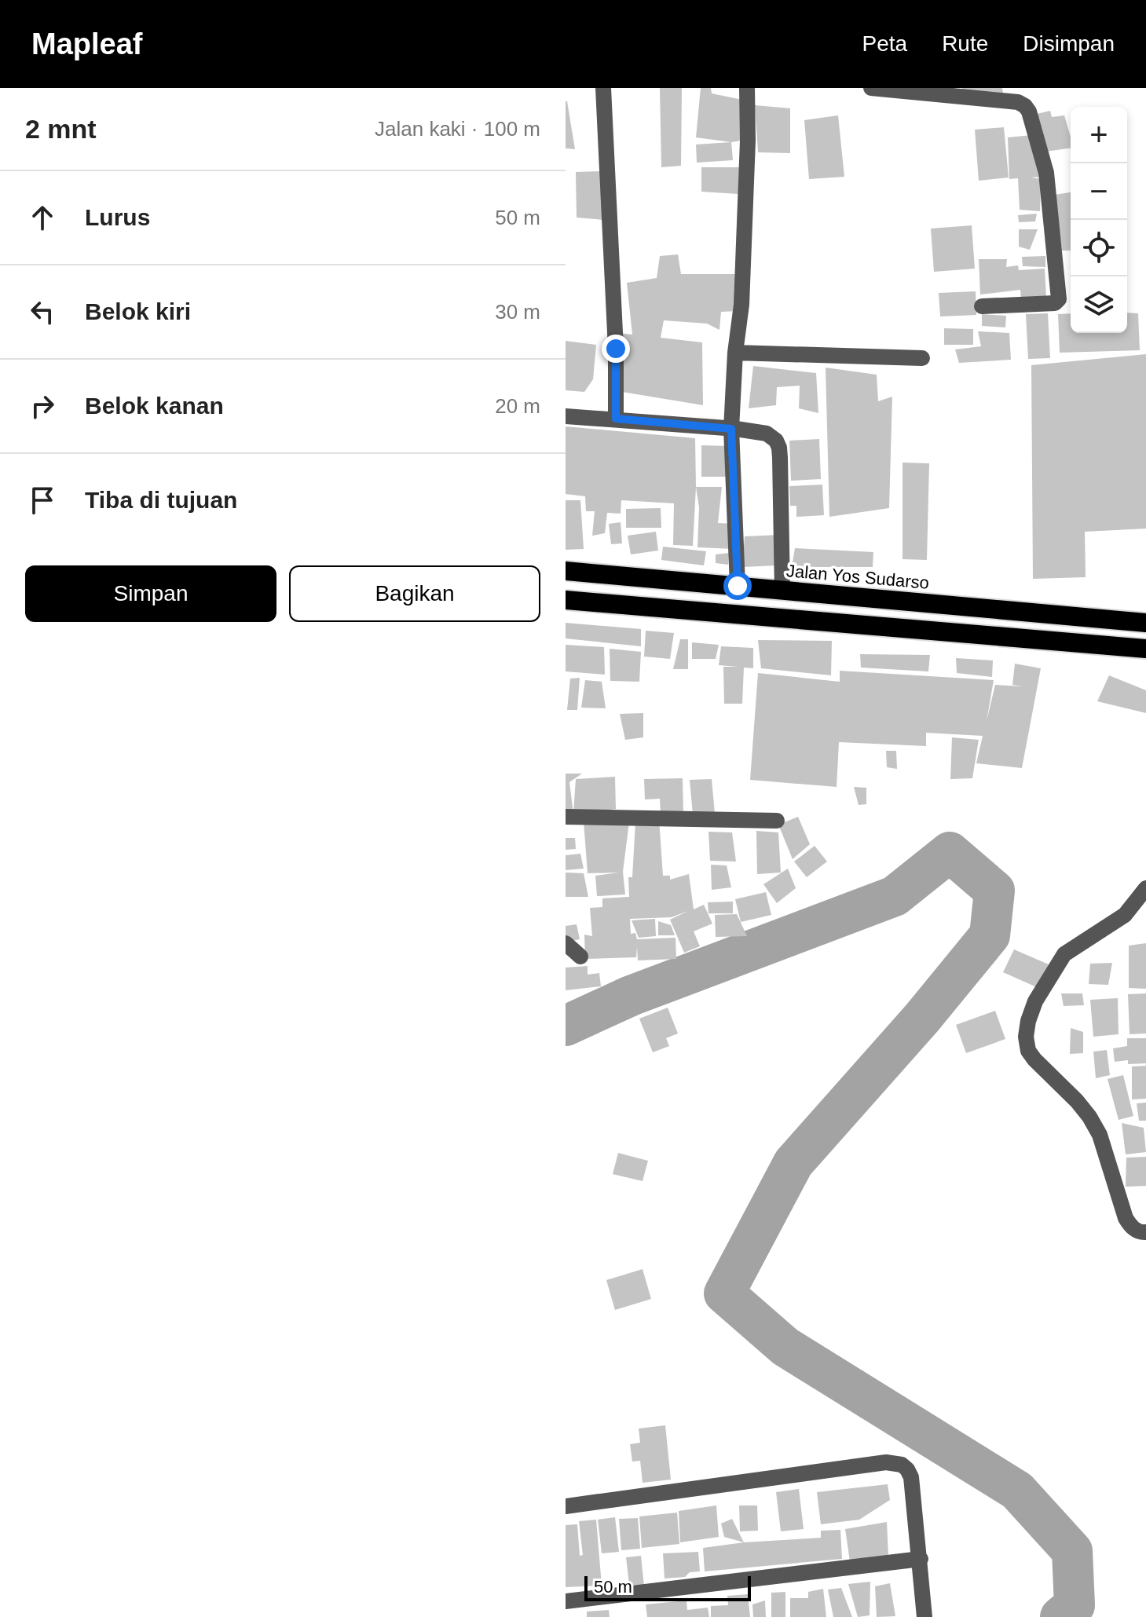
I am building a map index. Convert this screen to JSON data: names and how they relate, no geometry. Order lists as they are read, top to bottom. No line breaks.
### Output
{"streets":{"highway":["Jalan Yos Sudarso"]},"scale_bar":"50 m","page":{"header":"Mapleaf","nav":["Peta","Rute","Disimpan"],"heading":["2 mnt","Jalan kaki · 100 m"],"map_buttons":["+","−"],"list":[["Lurus","50 m"],["Belok kiri","30 m"],["Belok kanan","20 m"],"Tiba di tujuan"],"buttons":["Simpan","Bagikan"],"scale":"50 m"}}
